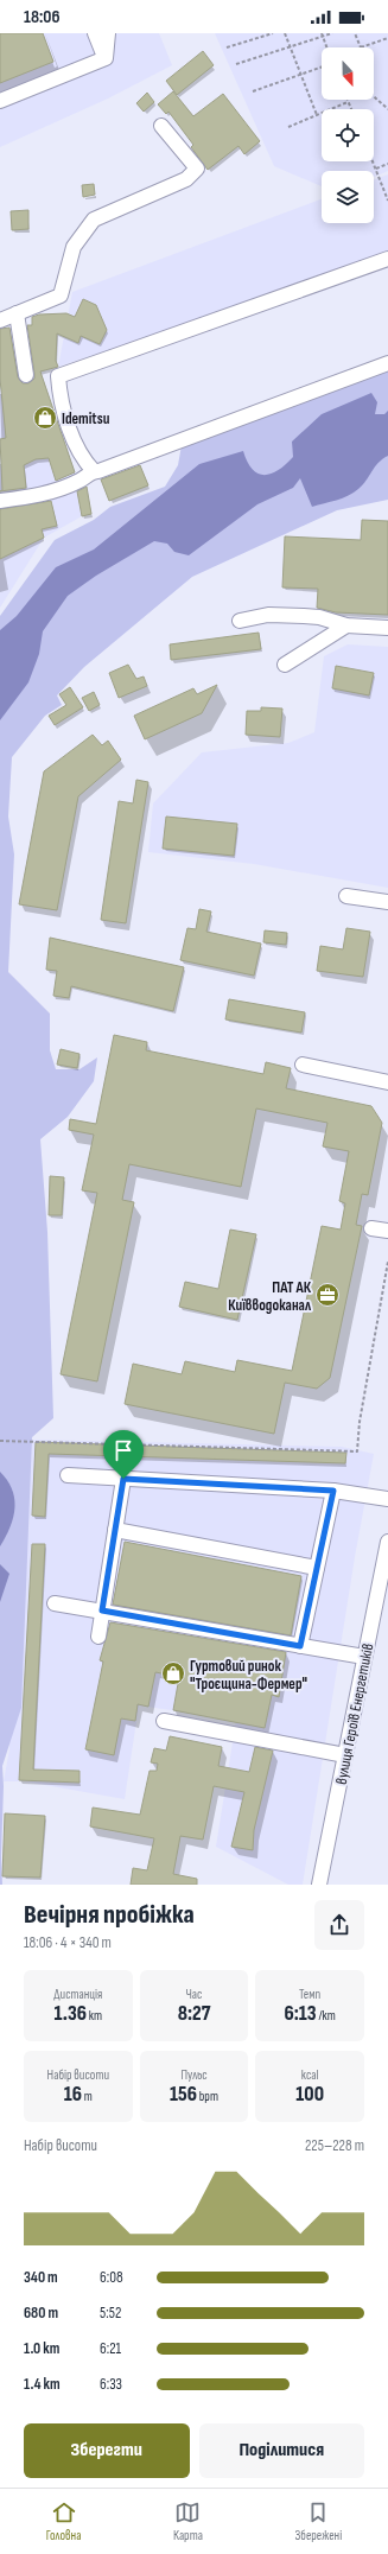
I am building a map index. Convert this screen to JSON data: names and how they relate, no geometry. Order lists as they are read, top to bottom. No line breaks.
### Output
{"streets":{"street":["вулиця Героїв Енергетиків"]},"places":{"shop":["Idemitsu","Гуртовий ринок \"Троєщина-Фермер\""],"office":["ПАТ АК Київводоканал"]},"north":"bottom","page":{"status":"18:06","heading":["Вечірня пробіжка","18:06 · 4 × 340 m"],"stats":[["Дистанція","1.36 km"],["Час","8:27"],["Темп","6:13 /km"],["Набір висоти","16 m"],["Пульс","156 bpm"],["kcal","100"]],"chart":["Набір висоти","225–228 m"],"list":[{"name":"340 m","note":"6:08"},{"name":"680 m","note":"5:52"},{"name":"1.0 km","note":"6:21"},{"name":"1.4 km","note":"6:33"}],"buttons":["Зберегти","Поділитися"],"tabs":["Головна","Карта","Збережені"]}}
